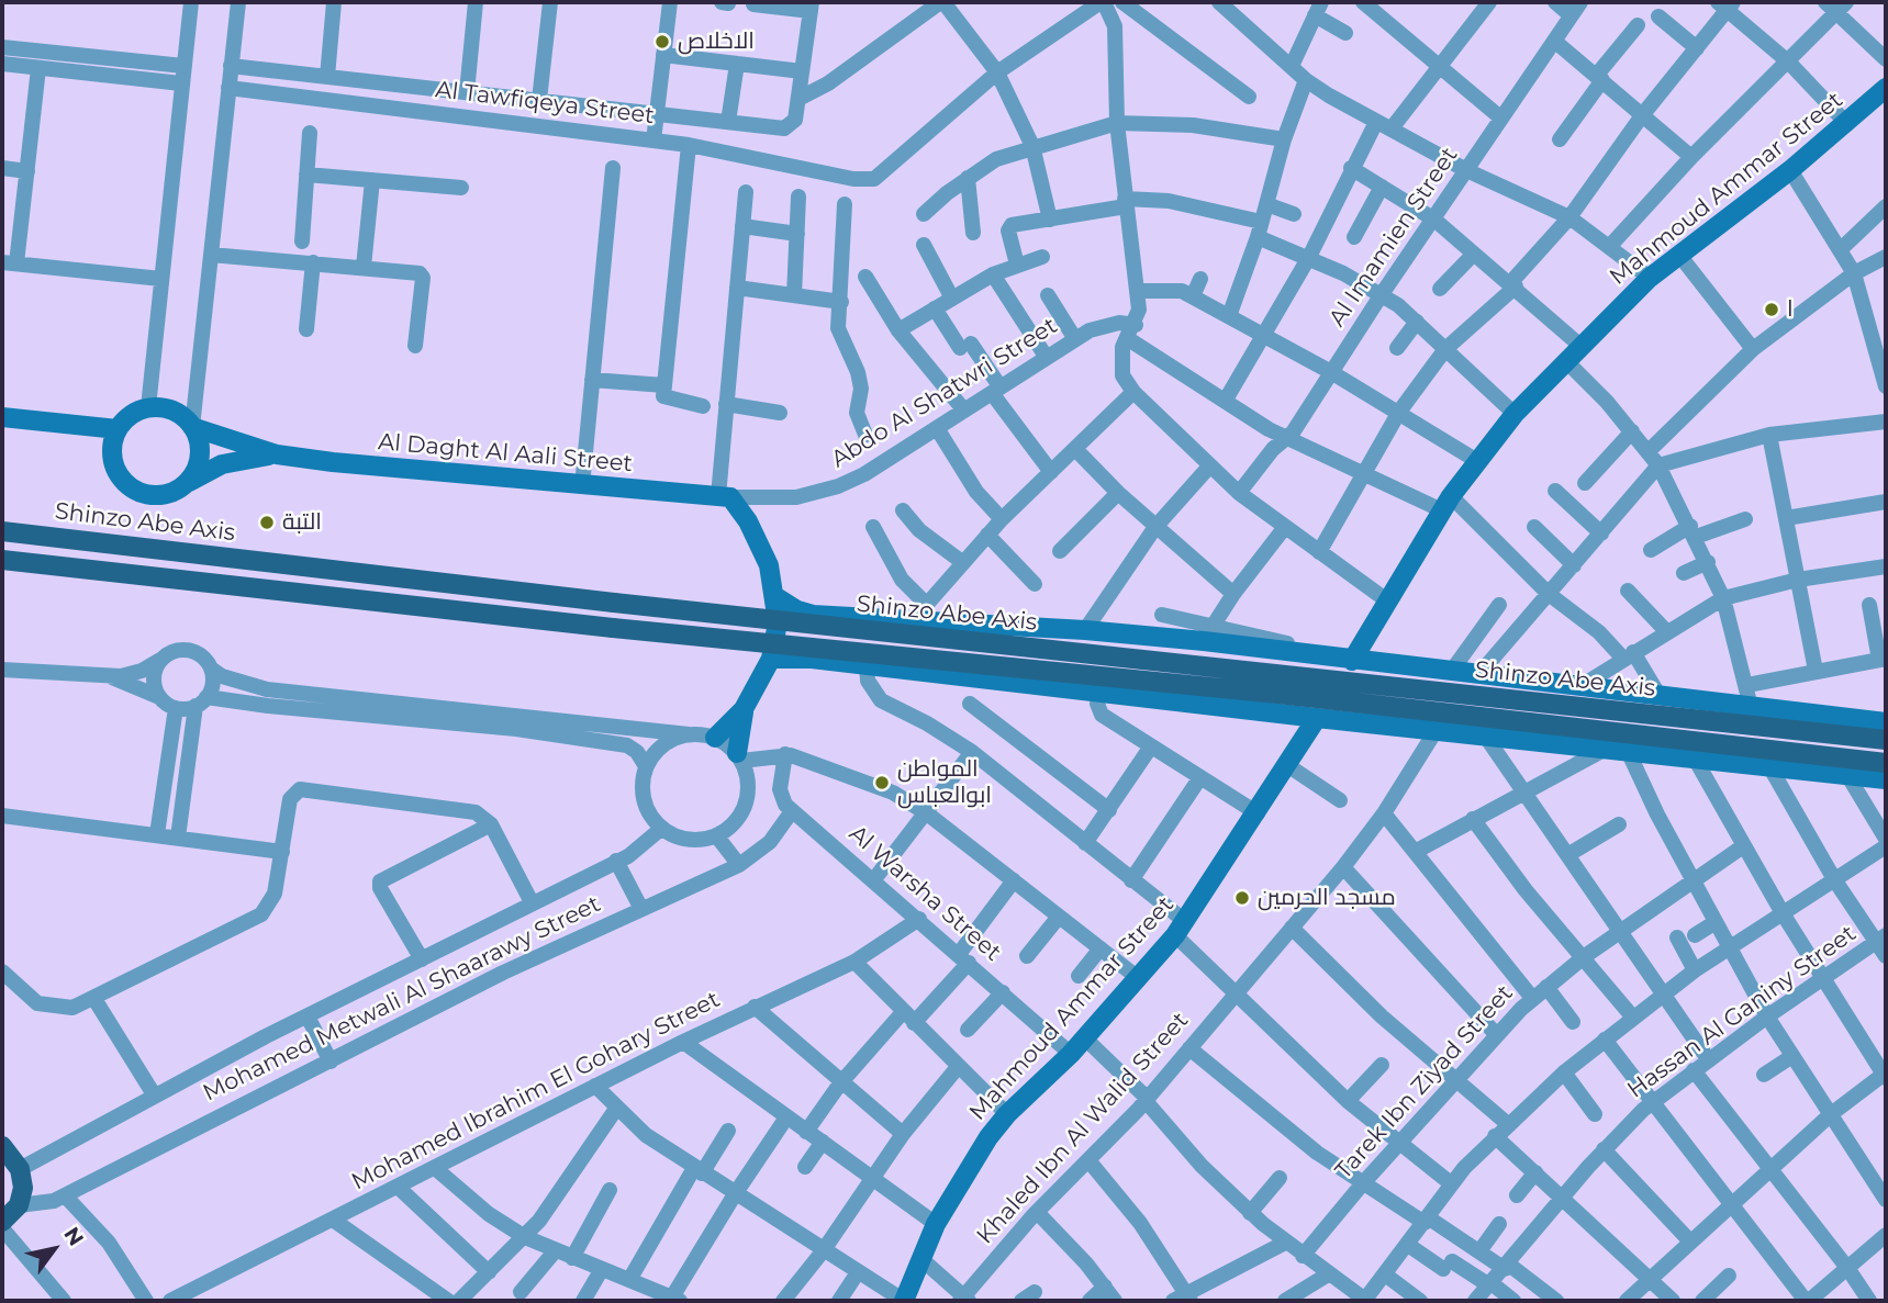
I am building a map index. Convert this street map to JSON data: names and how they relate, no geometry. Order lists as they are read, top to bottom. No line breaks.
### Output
{"streets":{"main road":["Shinzo Abe Axis"],"street":["Al Tawfiqeya Street","Mahmoud Ammar Street","Al Imamien Street","Abdo Al Shatwri Street","Al Daght Al Aali Street","Al Warsha Street","Mohamed Metwali Al Shaarawy Street","Hassan Al Ganiny Street","Tarek Ibn Ziyad Street","Mohamed Ibrahim El Gohary Street","Khaled Ibn Al Walid Street"]},"crossings":[["Mahmoud Ammar Street","Al Warsha Street"],["Abdo Al Shatwri Street","Al Daght Al Aali Street"],["Al Warsha Street","Mohamed Metwali Al Shaarawy Street"],["Al Warsha Street","Mohamed Ibrahim El Gohary Street"]],"places":["الاخلاص","ا","التبة","المواطن ابوالعباس","مسجد الحرمين"],"north":"top right"}
